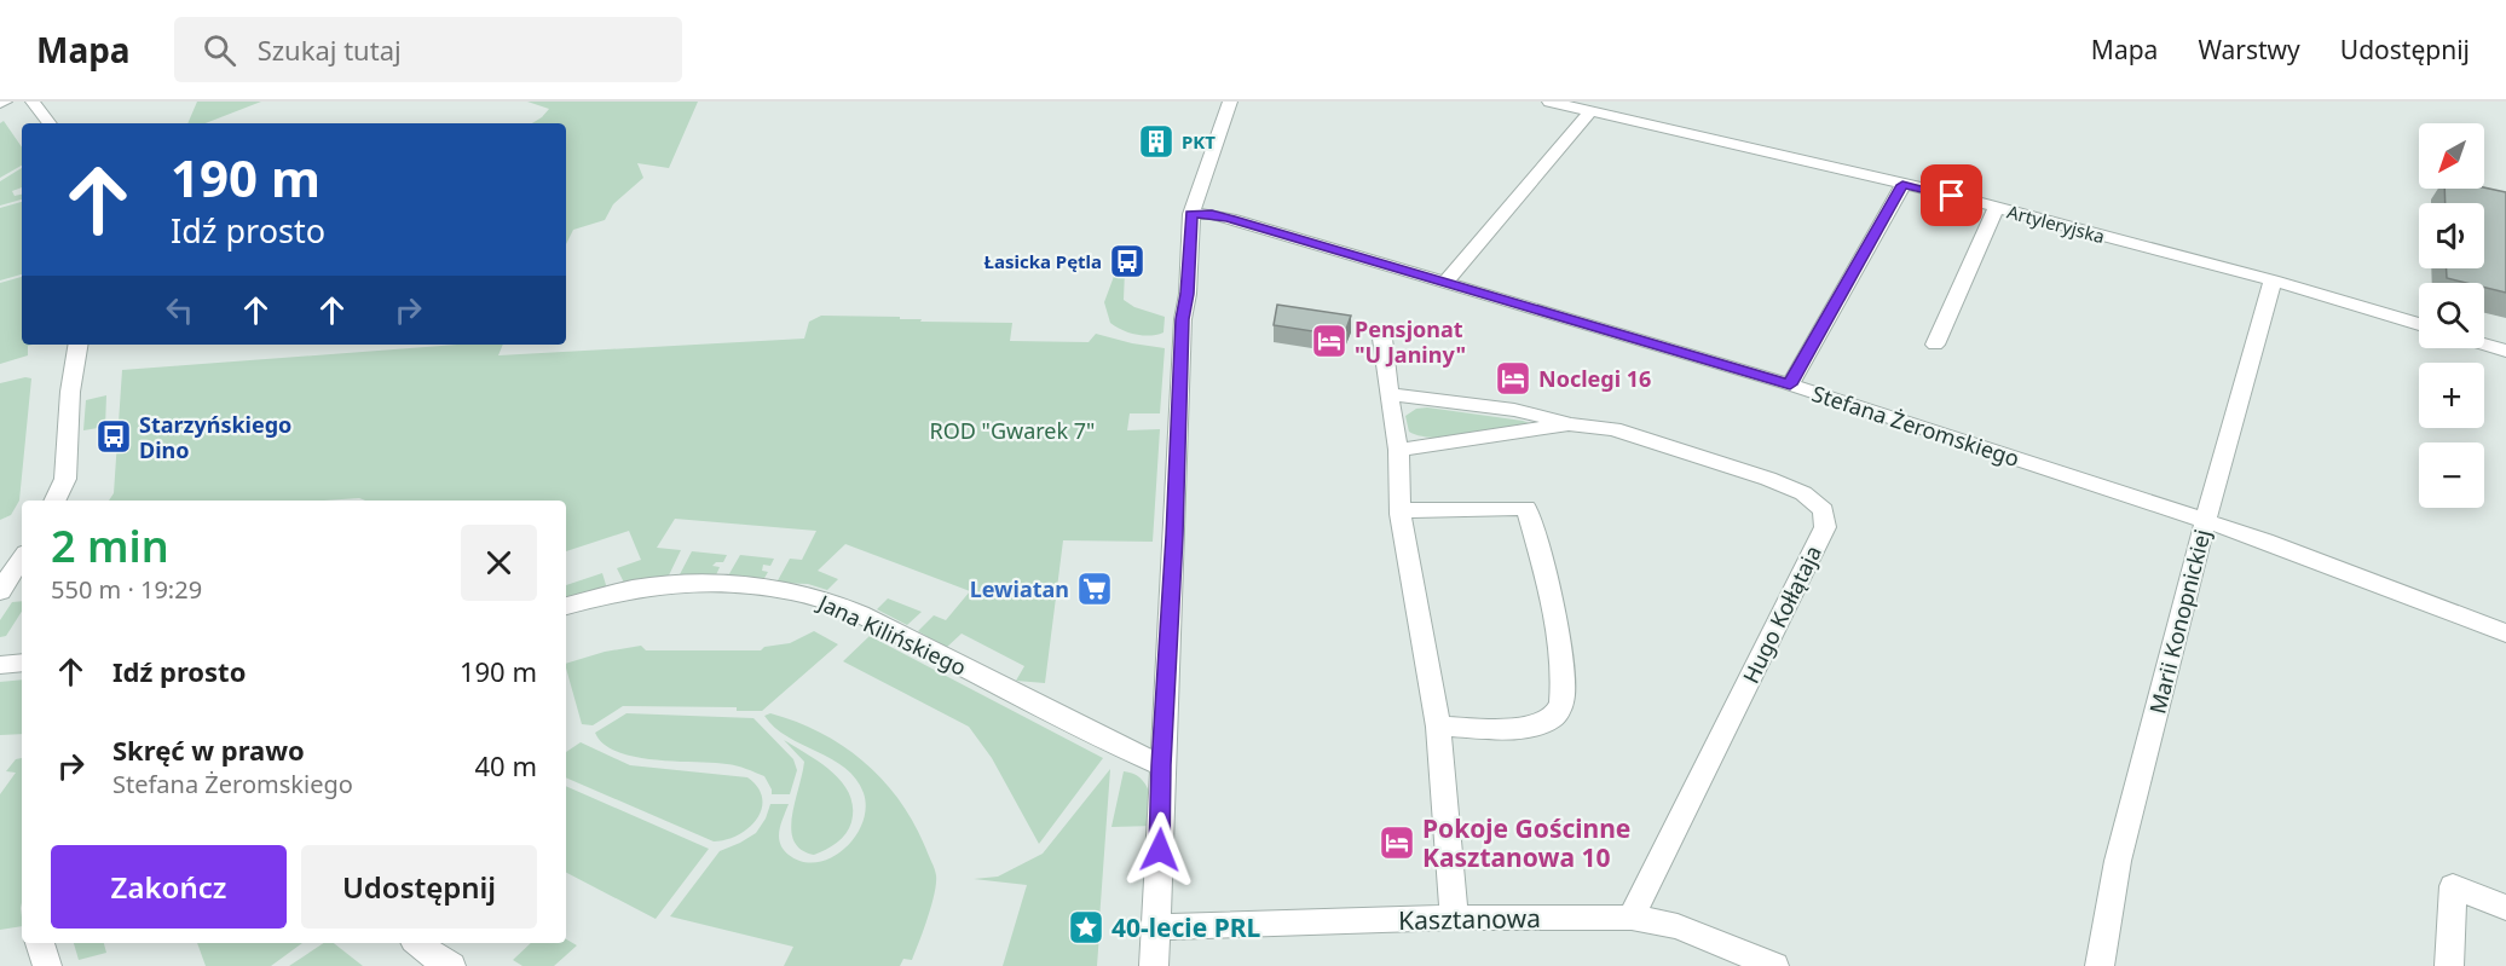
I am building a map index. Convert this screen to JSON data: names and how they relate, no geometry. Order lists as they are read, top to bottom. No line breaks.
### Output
{"streets":{"street":["Artyleryjska","Stefana Żeromskiego","Hugo Kołłątaja","Marii Konopnickiej","Jana Kilińskiego","Kasztanowa"]},"crossings":[["Artyleryjska","Marii Konopnickiej"],["Stefana Żeromskiego","Marii Konopnickiej"],["Hugo Kołłątaja","Kasztanowa"]],"parks":["ROD \"Gwarek 7\""],"places":{"building":["PKT"],"bus stop":["Łasicka Pętla","Starzyńskiego Dino"],"hotel":["Pensjonat \"U Janiny\"","Noclegi 16","Pokoje Gościnne Kasztanowa 10"],"supermarket":["Lewiatan"],"place":["40-lecie PRL"]},"north":"bottom left","page":{"header":"Mapa","search":"Szukaj tutaj","nav":["Mapa","Warstwy","Udostępnij"],"map_buttons":["+","−"],"turn":["190 m","Idź prosto"],"heading":["2 min","550 m · 19:29"],"list":[{"name":"Idź prosto","value":"190 m"},{"name":"Skręć w prawo","note":"Stefana Żeromskiego","value":"40 m"}],"buttons":["Zakończ","Udostępnij"]}}
